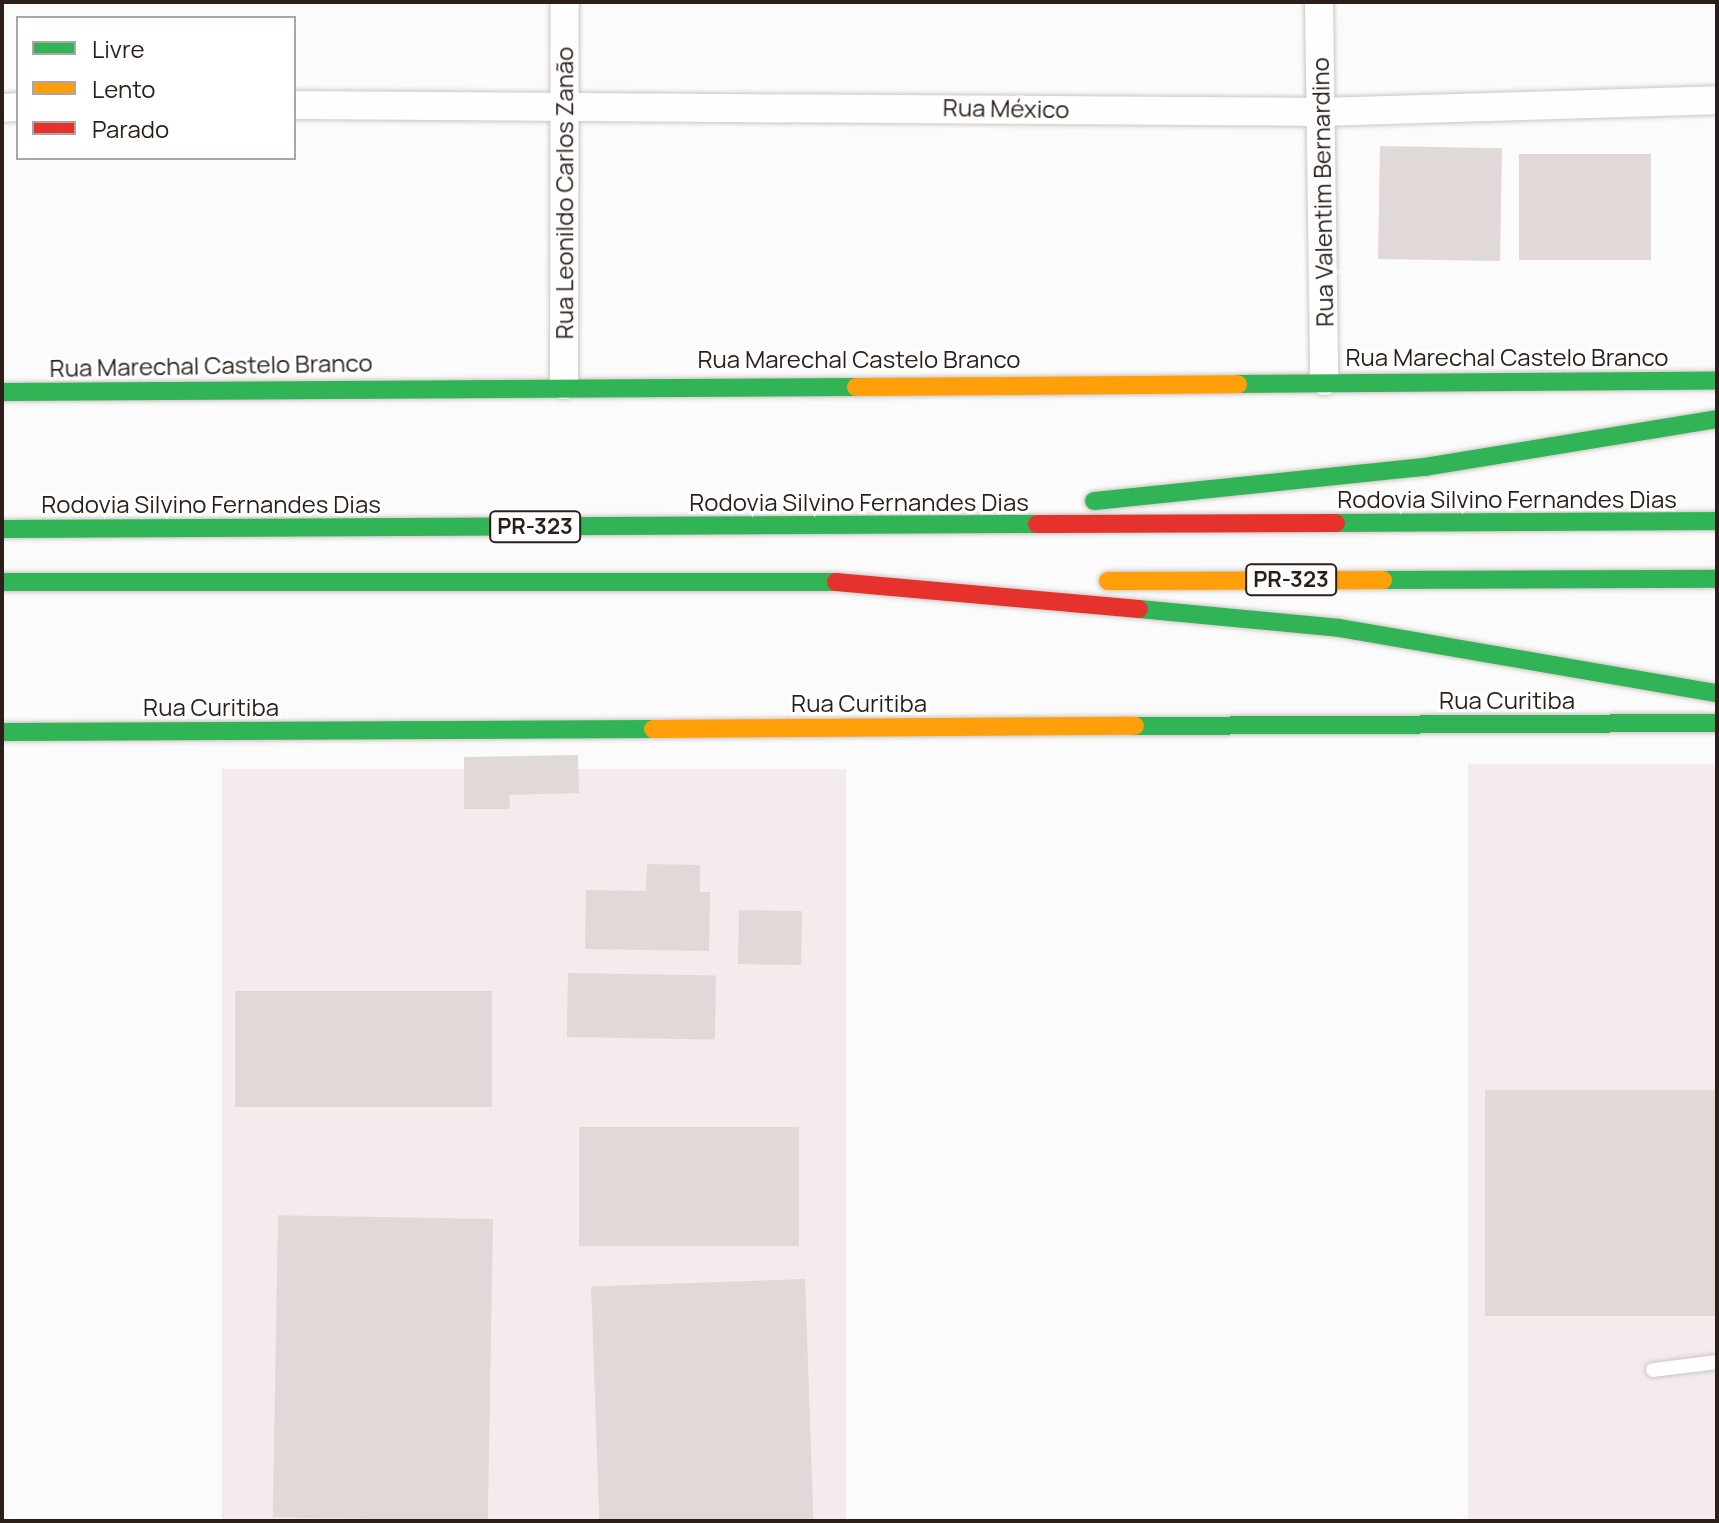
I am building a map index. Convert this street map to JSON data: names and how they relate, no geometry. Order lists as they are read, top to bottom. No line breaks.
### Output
{"streets":{"main road":["Rua Marechal Castelo Branco","Rodovia Silvino Fernandes Dias","PR-323","Rua Curitiba"],"street":["Rua México","Rua Valentim Bernardino","Rua Leonildo Carlos Zanão"]},"crossings":[["Rua México","Rua Valentim Bernardino"],["Rua México","Rua Leonildo Carlos Zanão"],["Rua Valentim Bernardino","Rua Marechal Castelo Branco"],["Rua Leonildo Carlos Zanão","Rua Marechal Castelo Branco"]],"legend":["Livre","Lento","Parado"]}
